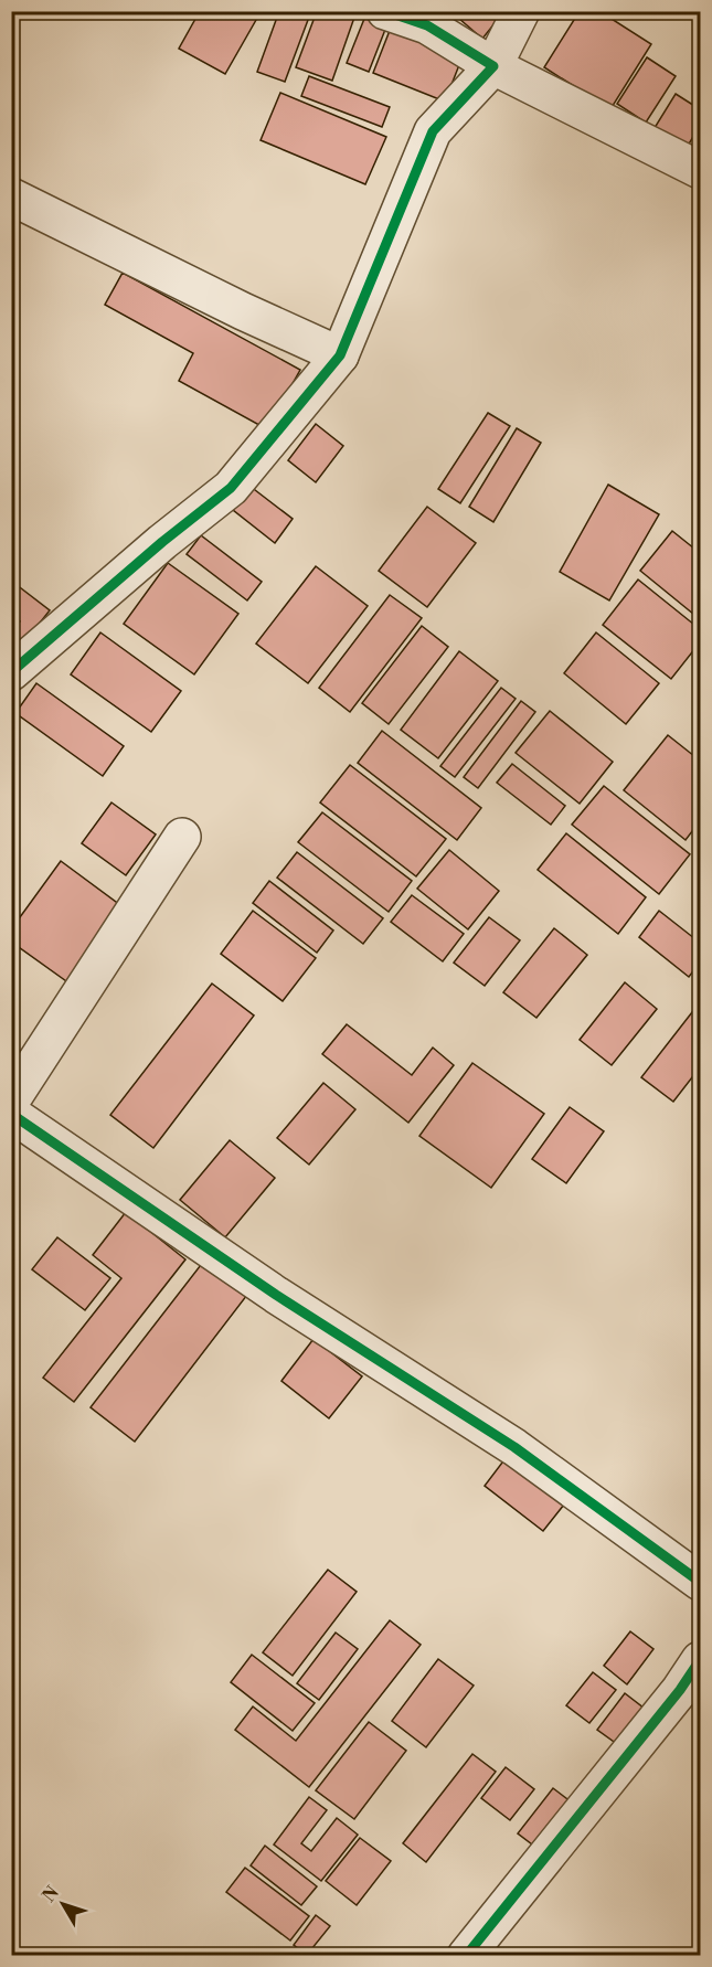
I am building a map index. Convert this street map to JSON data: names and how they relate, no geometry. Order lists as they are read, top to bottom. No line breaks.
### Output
{"north":"top left"}
